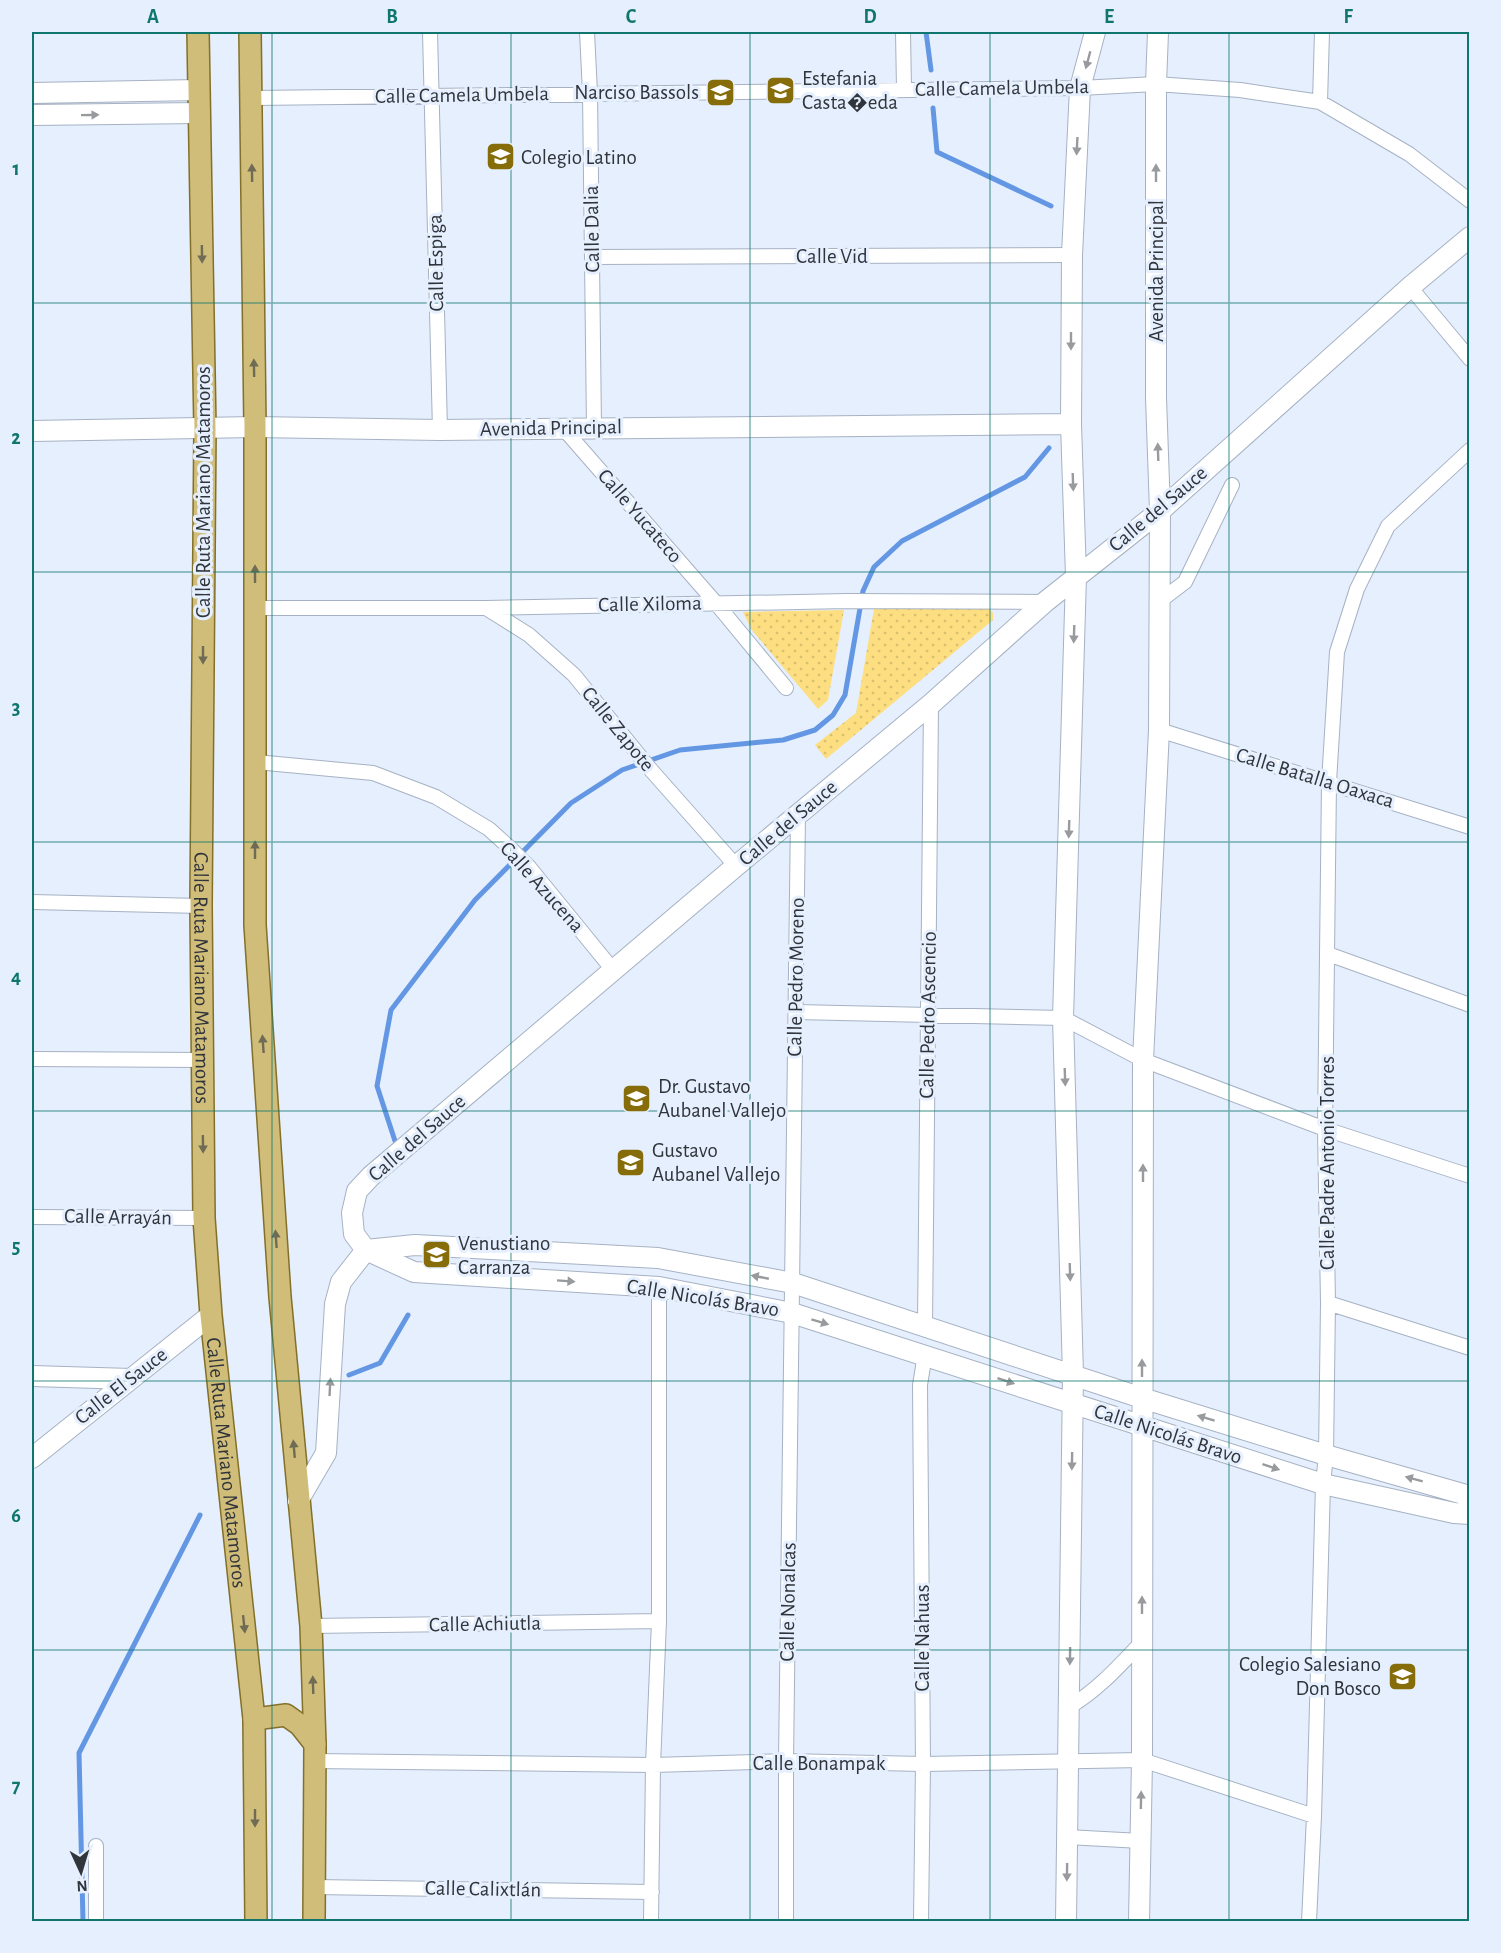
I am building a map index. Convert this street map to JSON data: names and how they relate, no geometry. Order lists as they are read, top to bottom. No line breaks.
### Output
{"streets":{"main road":["Avenida Principal","Calle Ruta Mariano Matamoros","Calle del Sauce","Calle Nicolás Bravo","Calle El Sauce"],"street":["Calle Camela Umbela","Calle Dalia","Calle Vid","Calle Espiga","Calle Yucateco","Calle Xiloma","Calle Zapote","Calle Batalla Oaxaca","Calle Azucena","Calle Pedro Moreno","Calle Pedro Ascencio","Calle Padre Antonio Torres","Calle Arrayán","Calle Nonalcas","Calle Achiutla","Calle Nahuas","Calle Bonampak","Calle Calixtlán"]},"crossings":[["Calle Camela Umbela","Calle Dalia"],["Calle Camela Umbela","Calle Espiga"],["Calle Camela Umbela","Avenida Principal"],["Calle Dalia","Calle Vid"],["Calle Dalia","Avenida Principal"],["Calle Espiga","Avenida Principal"],["Avenida Principal","Calle Ruta Mariano Matamoros"],["Avenida Principal","Calle del Sauce"],["Avenida Principal","Calle Yucateco"],["Avenida Principal","Calle Batalla Oaxaca"],["Avenida Principal","Calle Nicolás Bravo"],["Avenida Principal","Calle Bonampak"],["Calle Ruta Mariano Matamoros","Calle Arrayán"],["Calle Ruta Mariano Matamoros","Calle El Sauce"],["Calle del Sauce","Calle Xiloma"],["Calle del Sauce","Calle Zapote"],["Calle del Sauce","Calle Azucena"],["Calle del Sauce","Calle Pedro Moreno"],["Calle del Sauce","Calle Pedro Ascencio"],["Calle del Sauce","Calle Nicolás Bravo"],["Calle Yucateco","Calle Xiloma"],["Calle Xiloma","Calle Zapote"],["Calle Batalla Oaxaca","Calle Padre Antonio Torres"],["Calle Pedro Moreno","Calle Nicolás Bravo"],["Calle Pedro Moreno","Calle Nonalcas"],["Calle Pedro Ascencio","Calle Nicolás Bravo"],["Calle Padre Antonio Torres","Calle Nicolás Bravo"],["Calle Padre Antonio Torres","Calle Bonampak"],["Calle Nicolás Bravo","Calle Nonalcas"],["Calle Nicolás Bravo","Calle Nahuas"],["Calle Nonalcas","Calle Bonampak"],["Calle Nahuas","Calle Bonampak"]],"places":{"school or university":["Estefania Casta�eda","Narciso Bassols","Colegio Latino","Dr. Gustavo Aubanel Vallejo","Gustavo Aubanel Vallejo","Venustiano Carranza","Colegio Salesiano Don Bosco"]},"north":"bottom","grid":{"columns":["A","B","C","D","E","F"],"rows":["1","2","3","4","5","6","7"]}}
